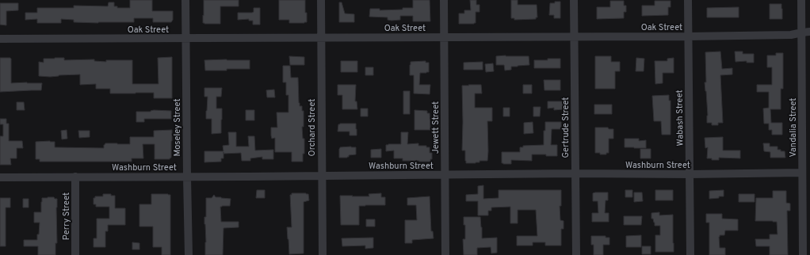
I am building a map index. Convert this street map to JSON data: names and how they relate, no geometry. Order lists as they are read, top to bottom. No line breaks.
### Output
{"streets":{"street":["Oak Street","Wabash Street","Moseley Street","Orchard Street","Jewett Street","Gertrude Street","Vandalia Street","Washburn Street","Perry Street"]},"crossings":[["Oak Street","Wabash Street"],["Oak Street","Moseley Street"],["Oak Street","Orchard Street"],["Oak Street","Jewett Street"],["Oak Street","Gertrude Street"],["Oak Street","Vandalia Street"],["Wabash Street","Washburn Street"],["Moseley Street","Washburn Street"],["Orchard Street","Washburn Street"],["Jewett Street","Washburn Street"],["Gertrude Street","Washburn Street"],["Vandalia Street","Washburn Street"],["Washburn Street","Perry Street"]]}
